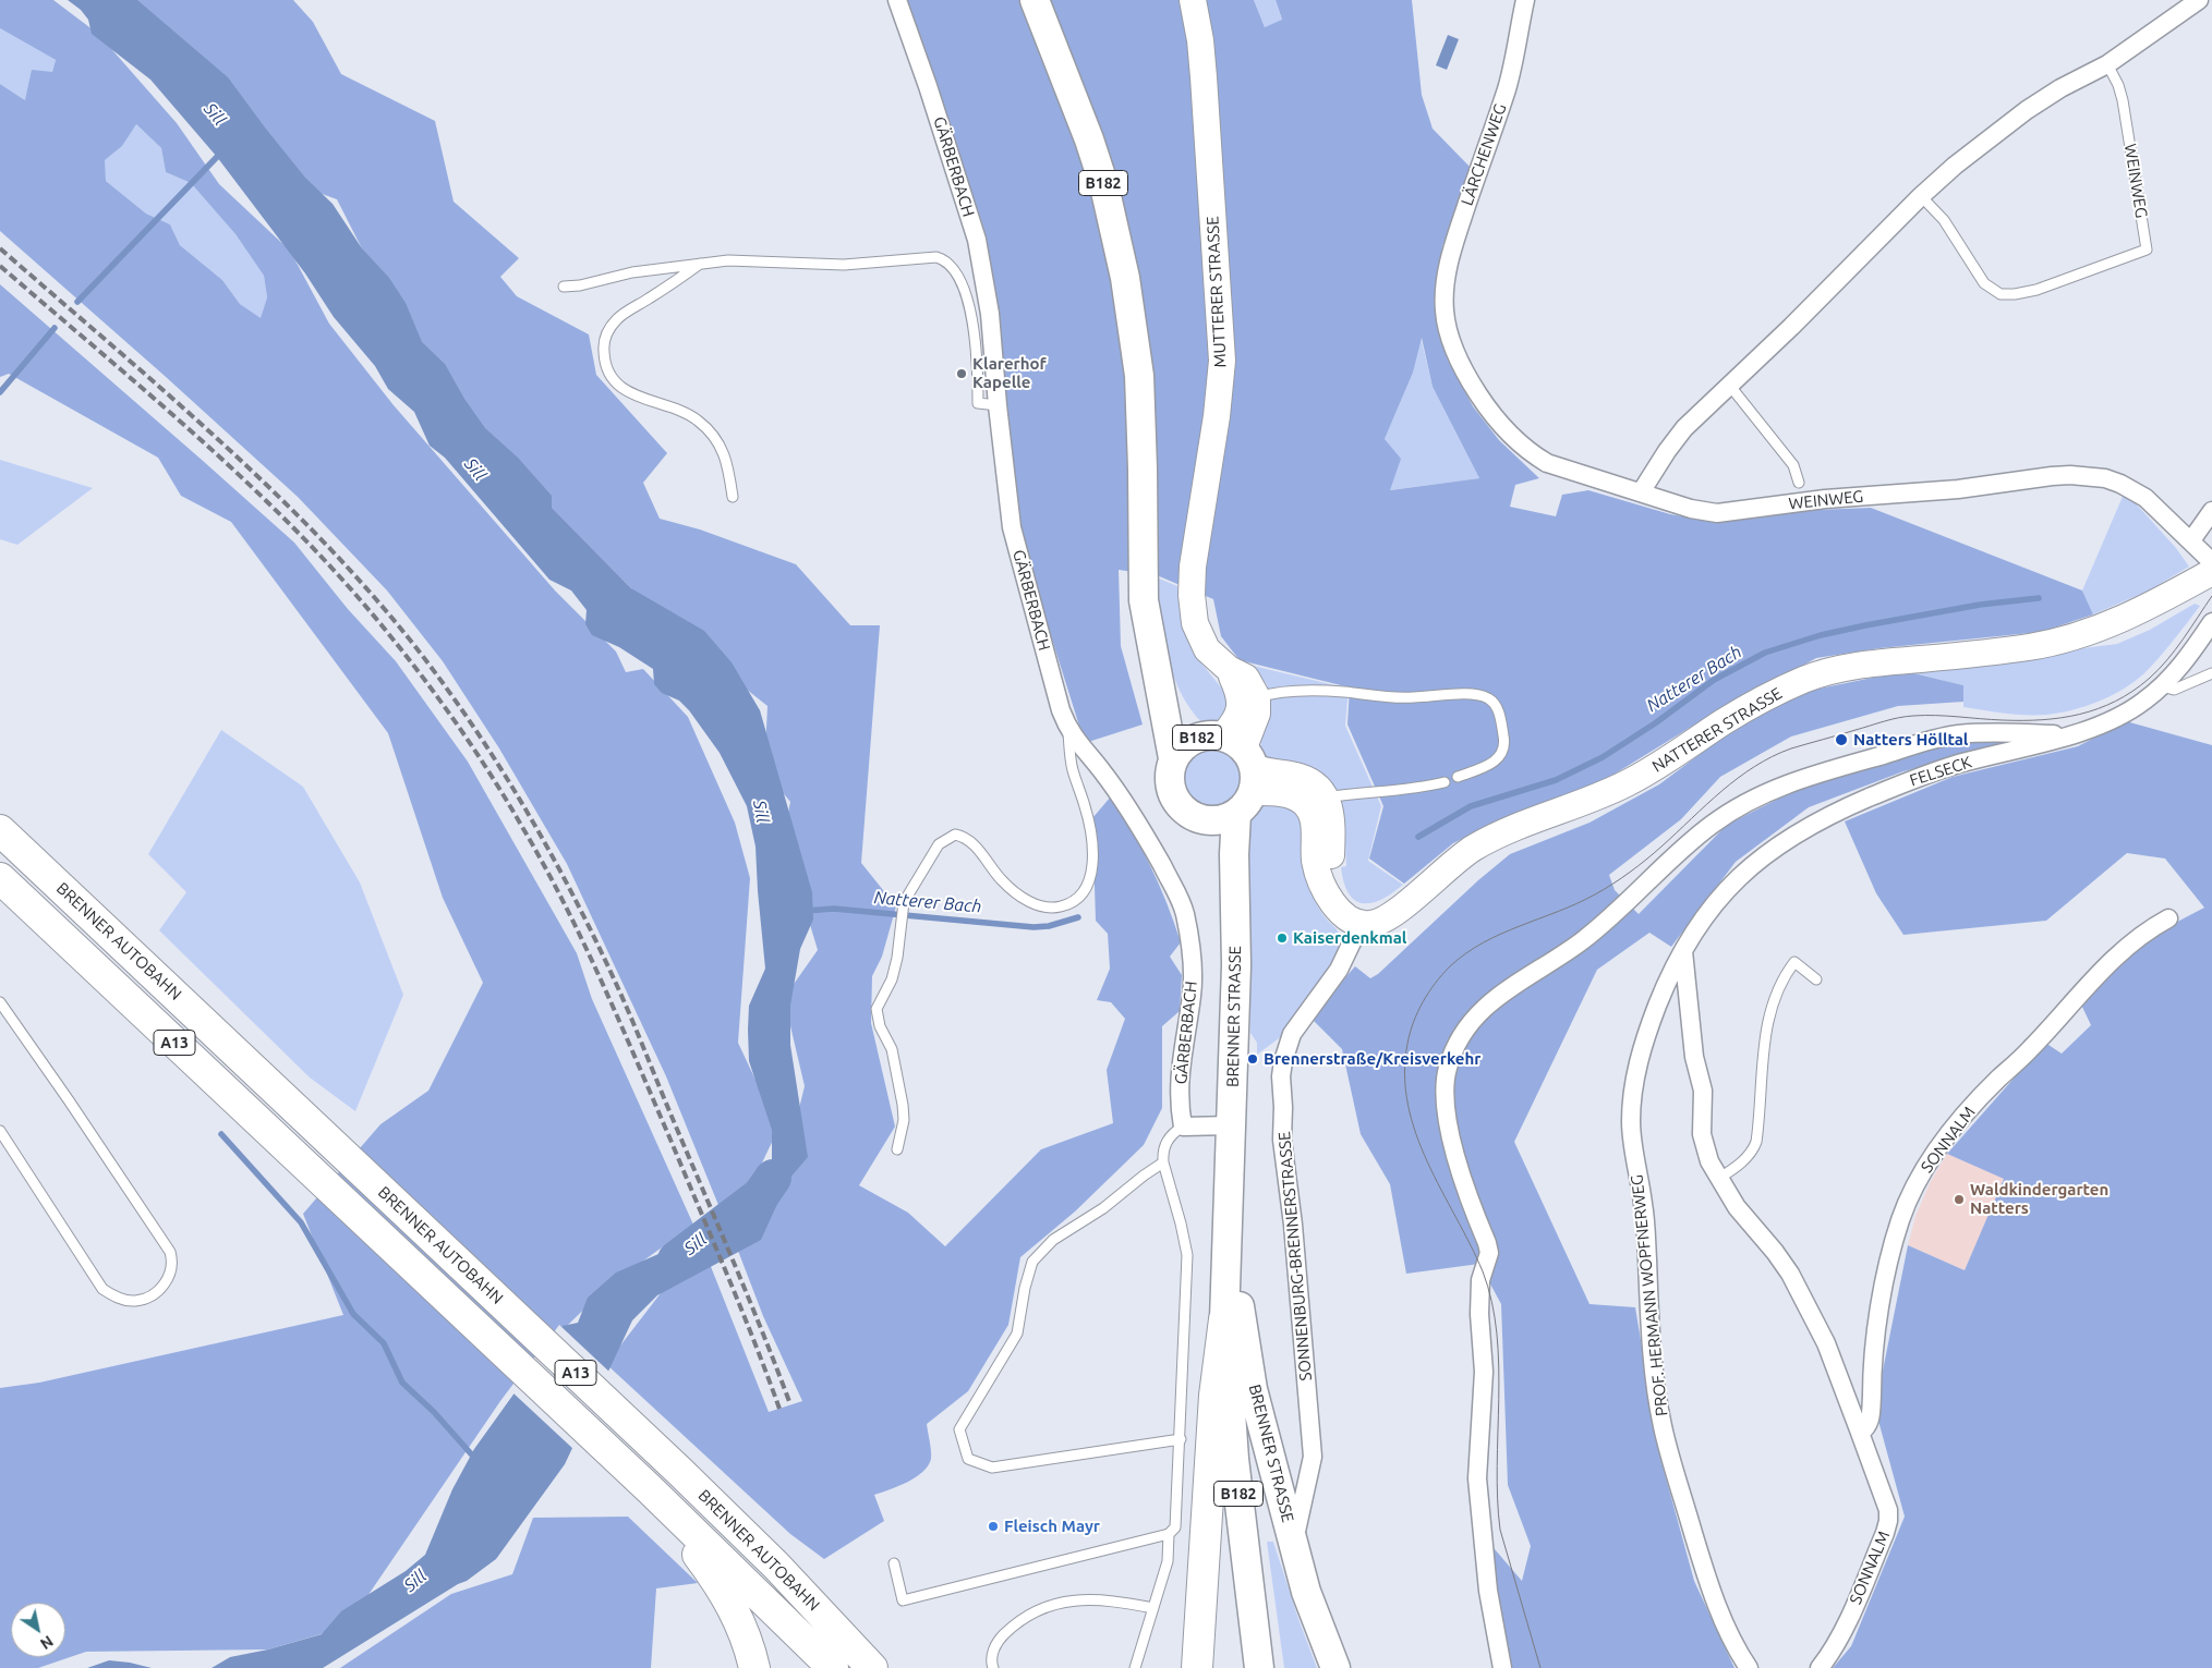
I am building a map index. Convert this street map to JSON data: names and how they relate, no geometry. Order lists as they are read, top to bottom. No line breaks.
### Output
{"streets":{"highway":["BRENNER AUTOBAHN","A13"],"main road":["B182","BRENNER STRASSE"],"street":["LÄRCHENWEG","GÄRBERBACH","WEINWEG","MUTTERER STRASSE","NATTERER STRASSE","FELSECK","SONNALM","SONNENBURG-BRENNERSTRASSE","PROF. HERMANN WOPFNERWEG"]},"crossings":[["LÄRCHENWEG","WEINWEG"],["B182","MUTTERER STRASSE"],["B182","BRENNER STRASSE"],["MUTTERER STRASSE","BRENNER STRASSE"],["NATTERER STRASSE","SONNENBURG-BRENNERSTRASSE"],["FELSECK","SONNALM"],["FELSECK","PROF. HERMANN WOPFNERWEG"],["BRENNER AUTOBAHN","A13"],["BRENNER STRASSE","SONNENBURG-BRENNERSTRASSE"],["SONNALM","PROF. HERMANN WOPFNERWEG"]],"water":["Sill","Natterer Bach"],"places":["Klarerhof Kapelle","Natters Hölltal","Kaiserdenkmal","Brennerstraße/Kreisverkehr","Waldkindergarten Natters","Fleisch Mayr"],"north":"bottom right"}
